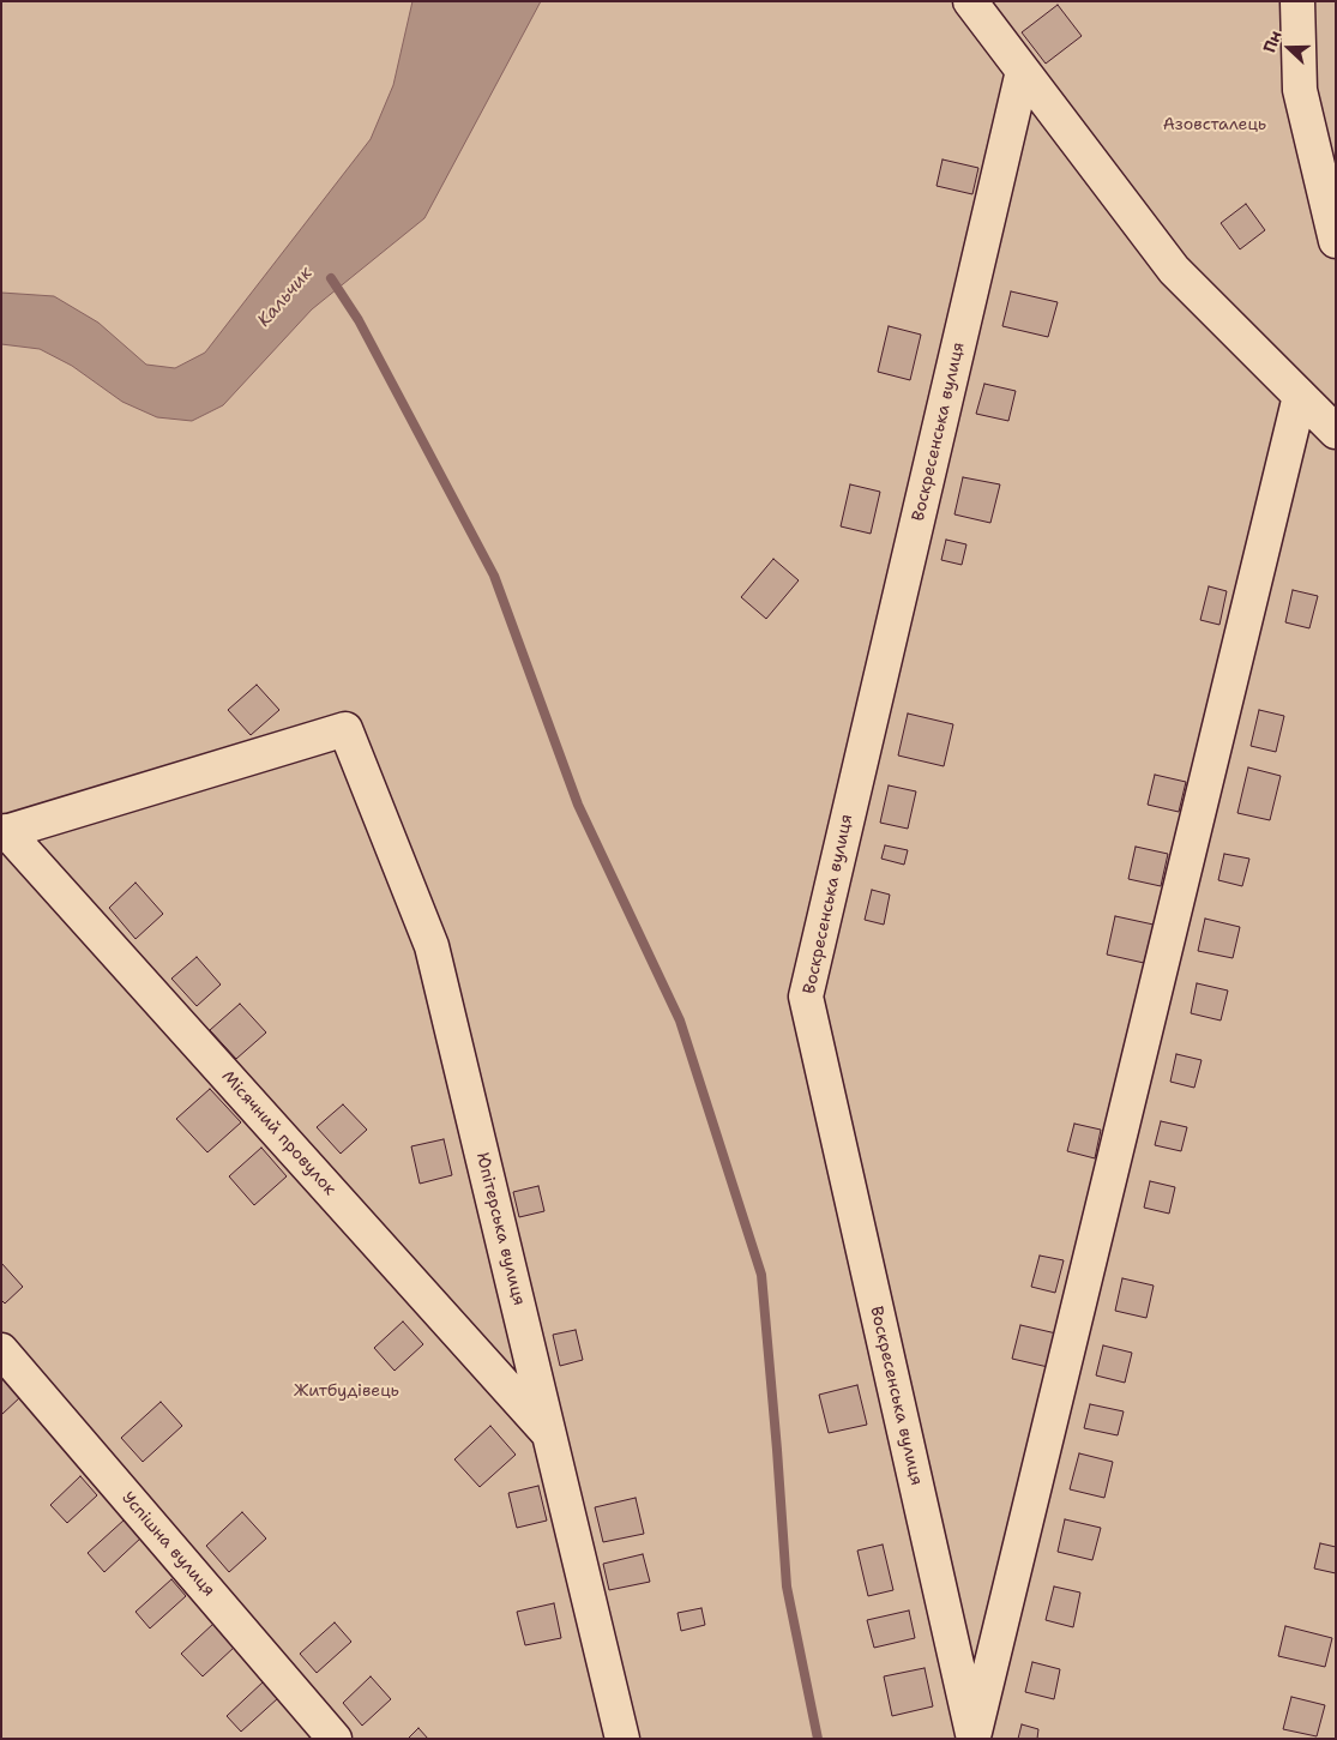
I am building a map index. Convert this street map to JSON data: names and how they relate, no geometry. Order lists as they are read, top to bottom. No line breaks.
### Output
{"streets":{"lane":["Воскресенська вулиця","Місячний провулок","Юпітерська вулиця","Успішна вулиця"]},"crossings":[["Місячний провулок","Юпітерська вулиця"]],"water":["Кальчик"],"parks":["Азовсталець","Житбудівець"],"north":"left"}
